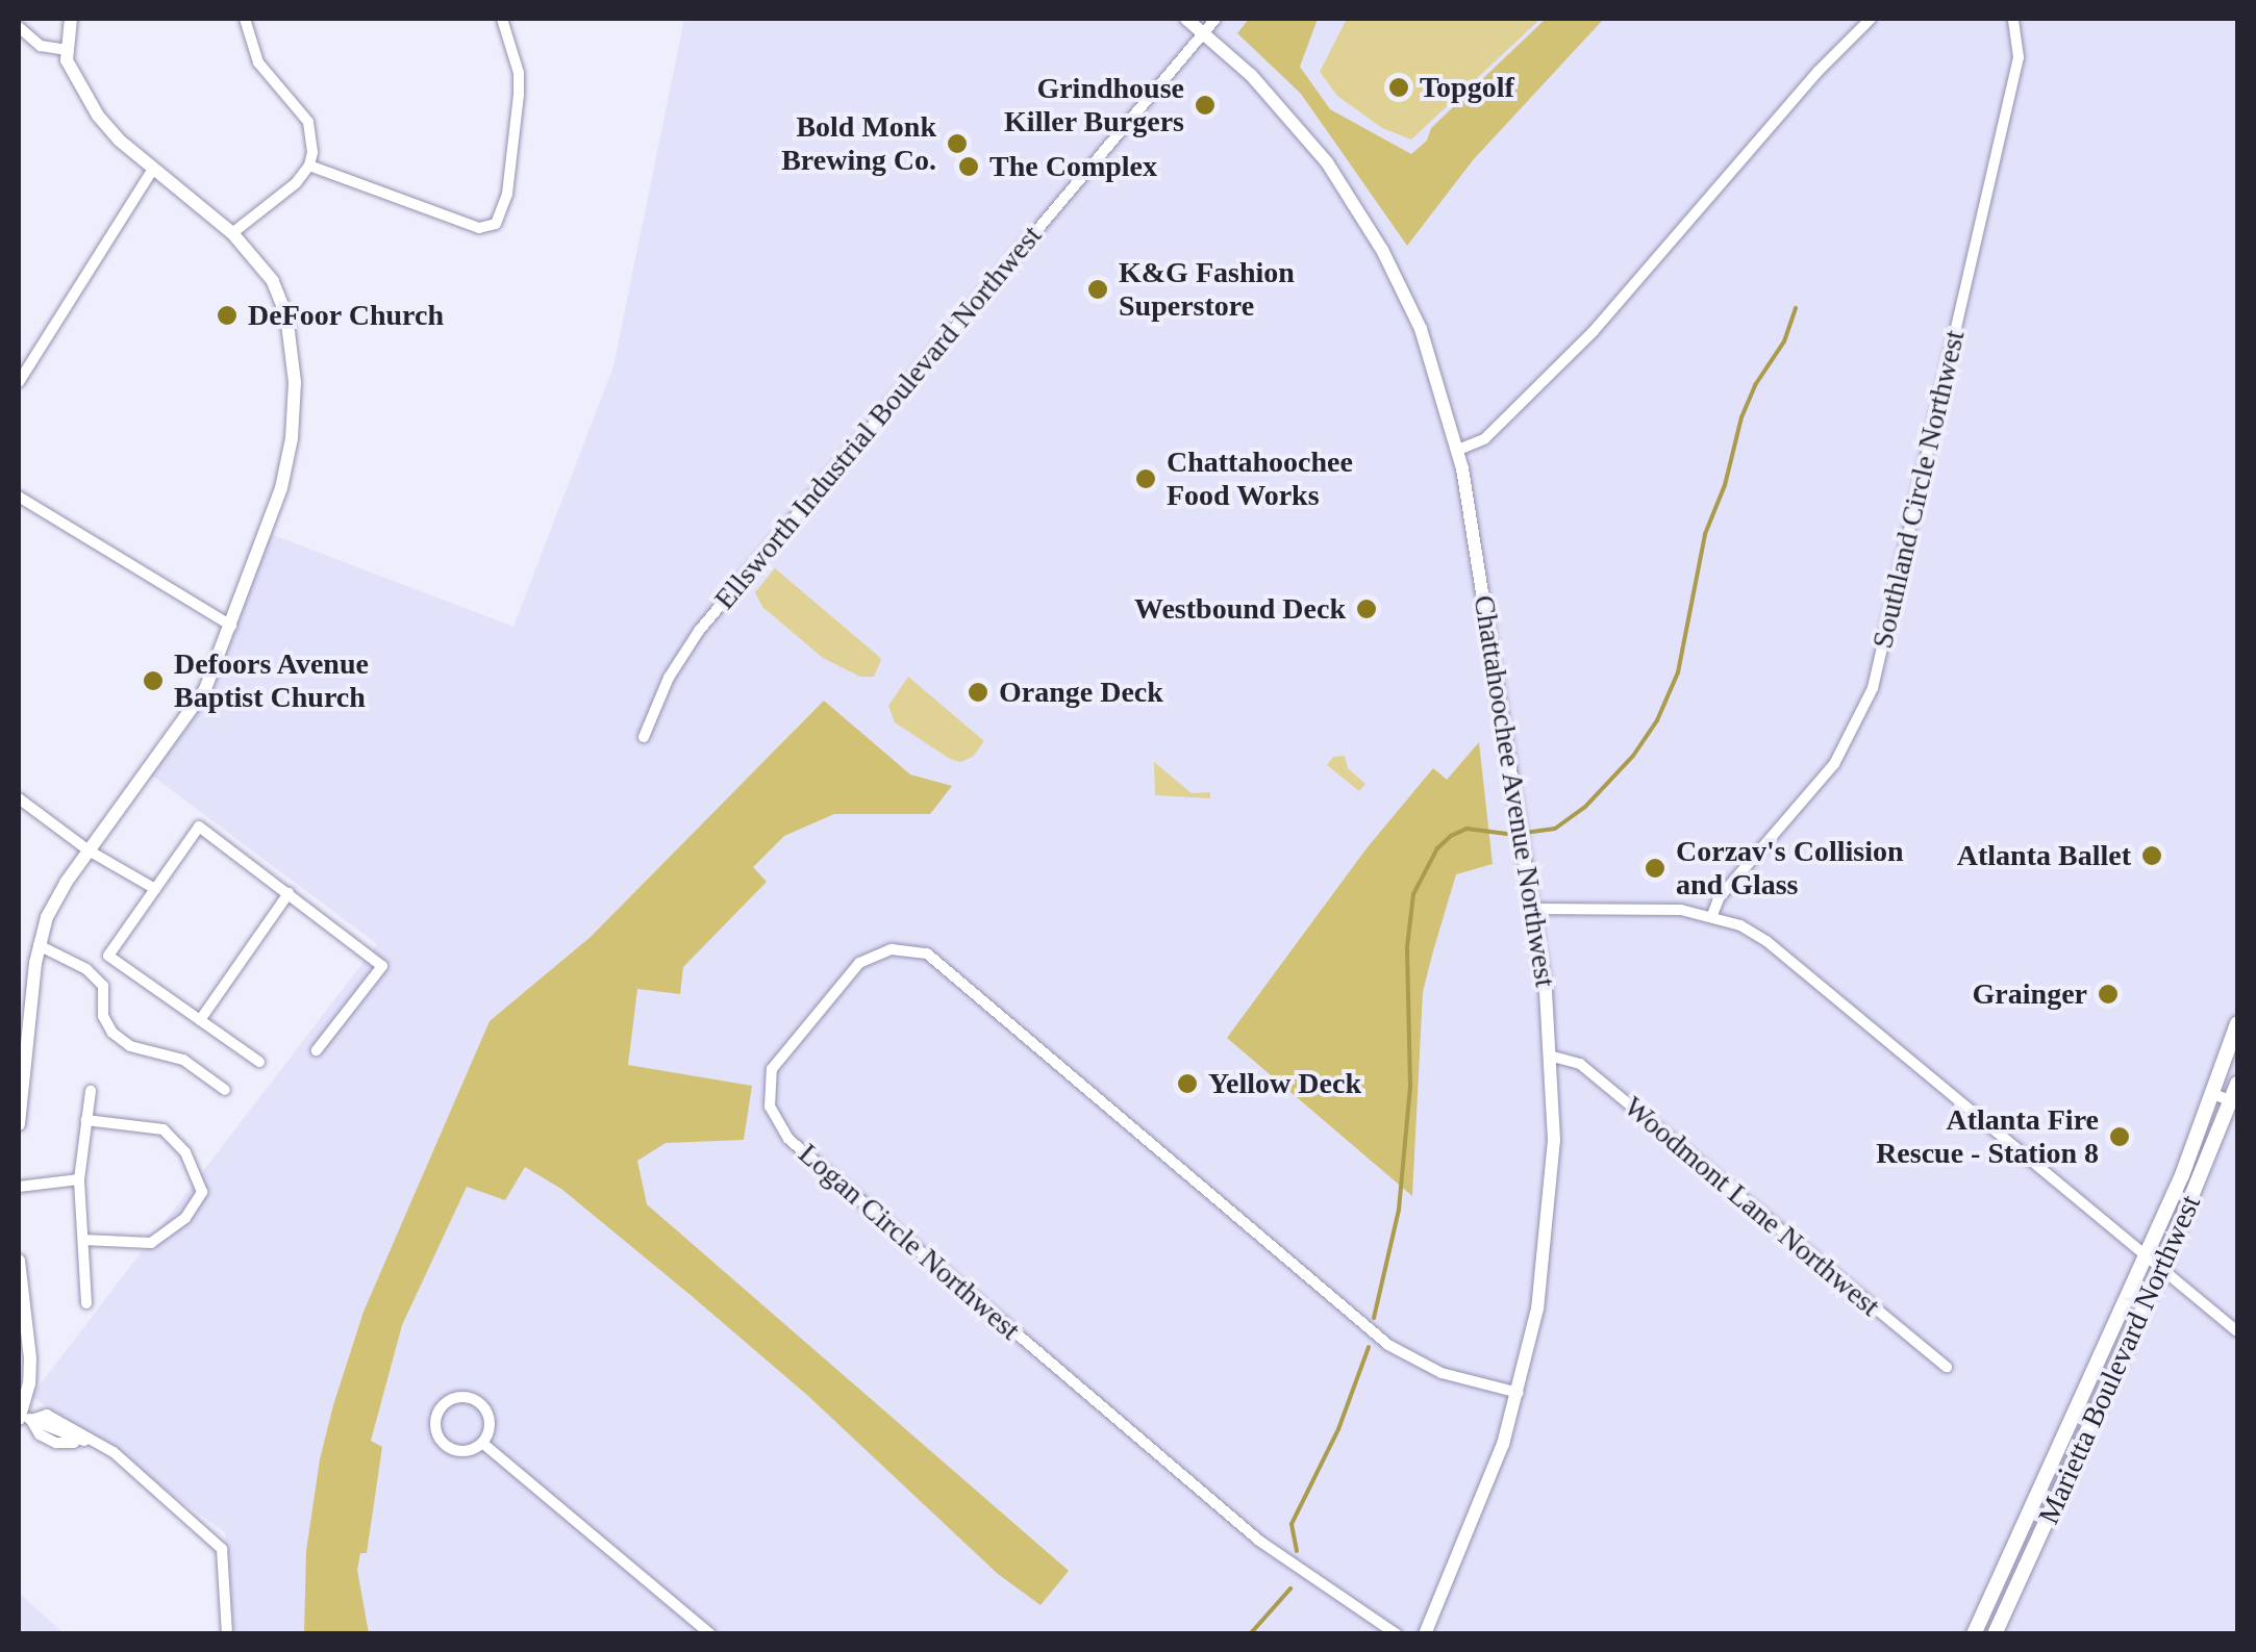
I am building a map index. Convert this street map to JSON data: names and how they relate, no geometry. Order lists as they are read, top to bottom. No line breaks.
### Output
{"streets":{"main road":["Marietta Boulevard Northwest"],"street":["Ellsworth Industrial Boulevard Northwest","Southland Circle Northwest","Chattahoochee Avenue Northwest","Woodmont Lane Northwest","Logan Circle Northwest"]},"crossings":[["Ellsworth Industrial Boulevard Northwest","Chattahoochee Avenue Northwest"],["Chattahoochee Avenue Northwest","Woodmont Lane Northwest"],["Chattahoochee Avenue Northwest","Logan Circle Northwest"]],"places":["Topgolf","Grindhouse Killer Burgers","Bold Monk Brewing Co.","The Complex","K&G Fashion Superstore","DeFoor Church","Chattahoochee Food Works","Westbound Deck","Defoors Avenue Baptist Church","Orange Deck","Atlanta Ballet","Corzav's Collision and Glass","Grainger","Yellow Deck","Atlanta Fire Rescue - Station 8"]}
